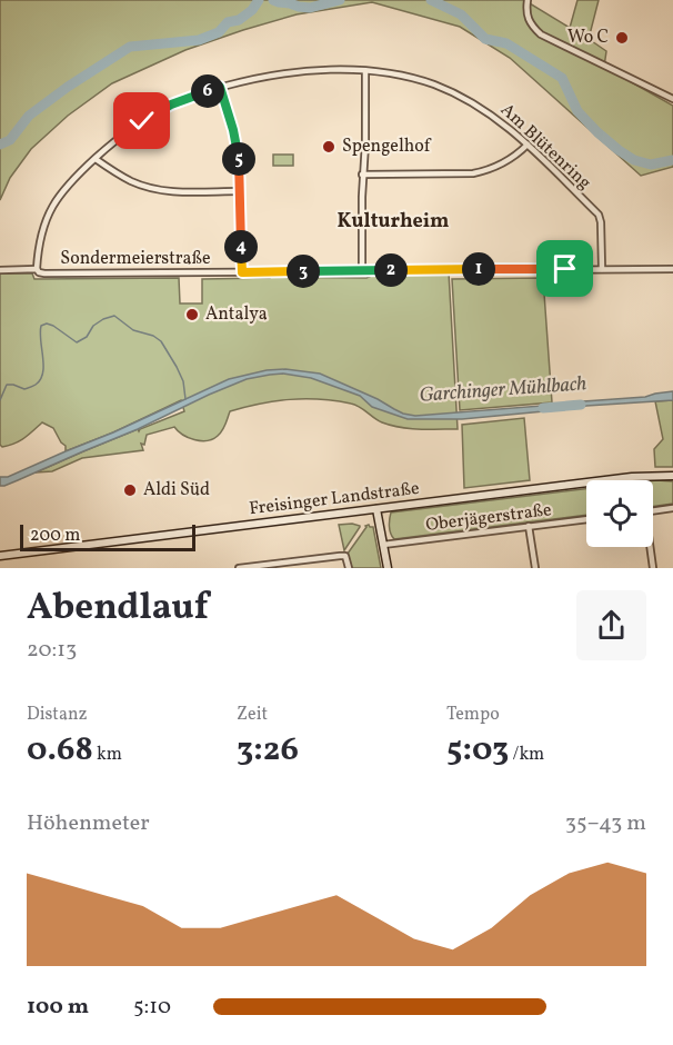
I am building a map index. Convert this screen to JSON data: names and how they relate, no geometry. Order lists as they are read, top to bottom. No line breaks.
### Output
{"streets":{"main road":["Freisinger Landstraße"],"street":["Am Blütenring","Sondermeierstraße","Oberjägerstraße"]},"crossings":[["Am Blütenring","Sondermeierstraße"]],"districts":["Kulturheim"],"water":["Garchinger Mühlbach"],"places":["Wo C","Spengelhof","Antalya","Aldi Süd"],"scale_bar":"200 m","page":{"pins":["6","5","4","1","2","3"],"scale":"200 m","heading":["Abendlauf","20:13"],"stats":[["Distanz","0.68 km"],["Zeit","3:26"],["Tempo","5:03 /km"]],"chart":["Höhenmeter","35–43 m"],"list":[{"name":"100 m","note":"5:10"}]}}
